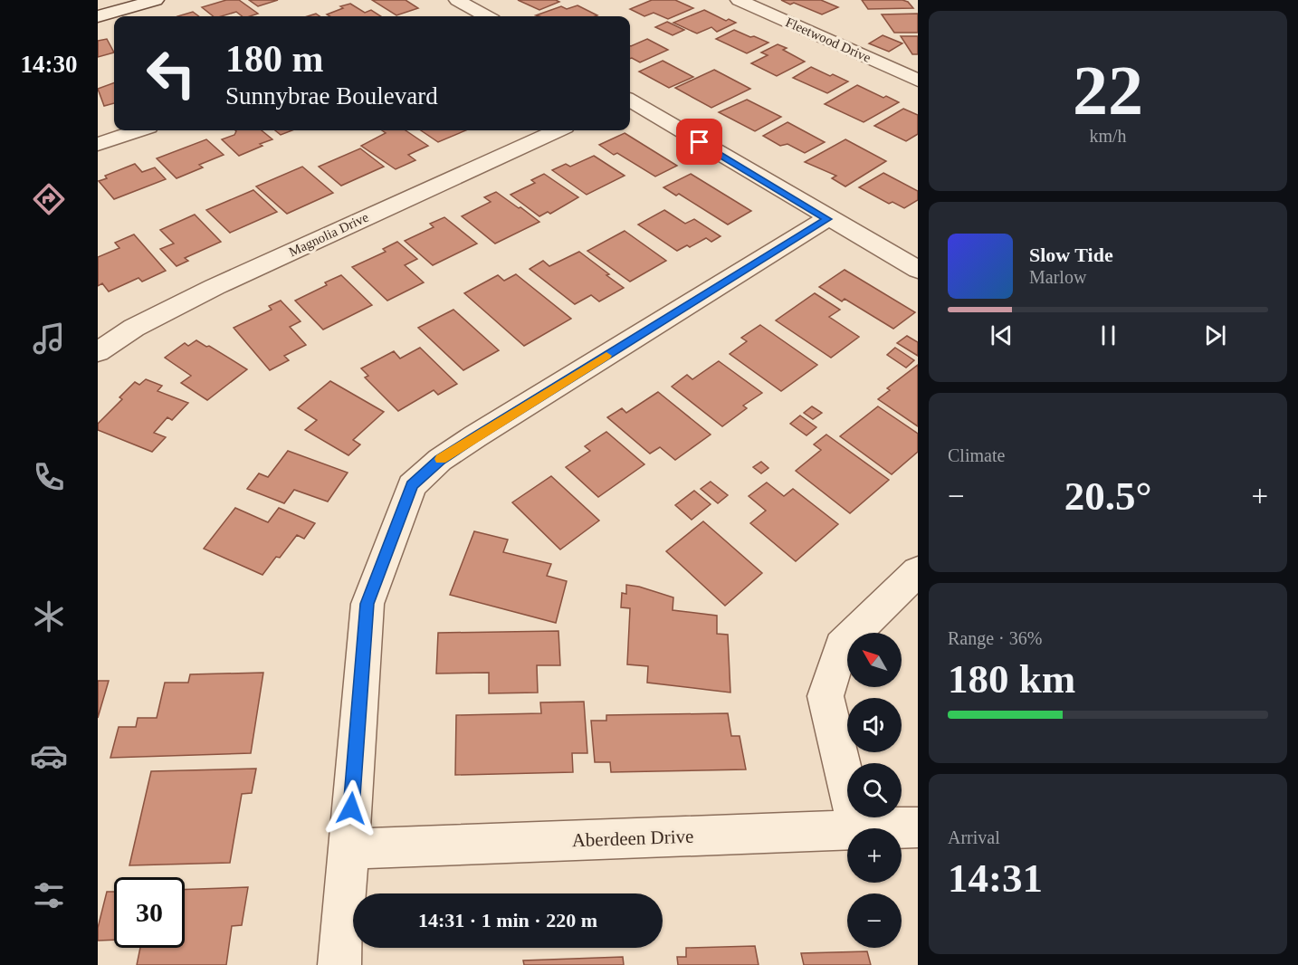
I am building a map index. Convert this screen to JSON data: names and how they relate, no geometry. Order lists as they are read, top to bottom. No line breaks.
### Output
{"streets":{"street":["Fleetwood Drive","Magnolia Drive","Aberdeen Drive"]},"north":"top left","page":{"tabs":"14:30","tile":[["22","km/h"],"Climate",["Range · 36%","180 km"],["Arrival","14:31"]],"turn":["180 m","Sunnybrae Boulevard"],"song":["Slow Tide","Marlow"],"heat":["−","20.5°","+"],"map_buttons":["+","−"],"limit":"30","trip":"14:31 · 1 min · 220 m"}}
